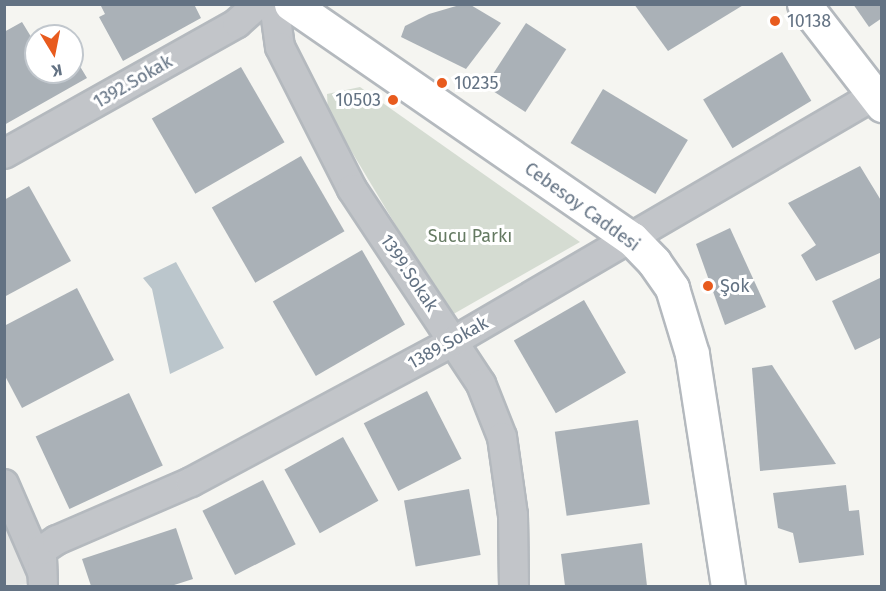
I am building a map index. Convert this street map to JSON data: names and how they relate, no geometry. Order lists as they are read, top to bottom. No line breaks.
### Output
{"streets":{"main road":["Cebesoy Caddesi"],"street":["1392.Sokak","1399.Sokak","1389.Sokak"]},"crossings":[["Cebesoy Caddesi","1389.Sokak"],["1399.Sokak","1389.Sokak"]],"parks":["Sucu Parkı"],"places":["10138","10235","10503","Şok"],"north":"bottom"}
